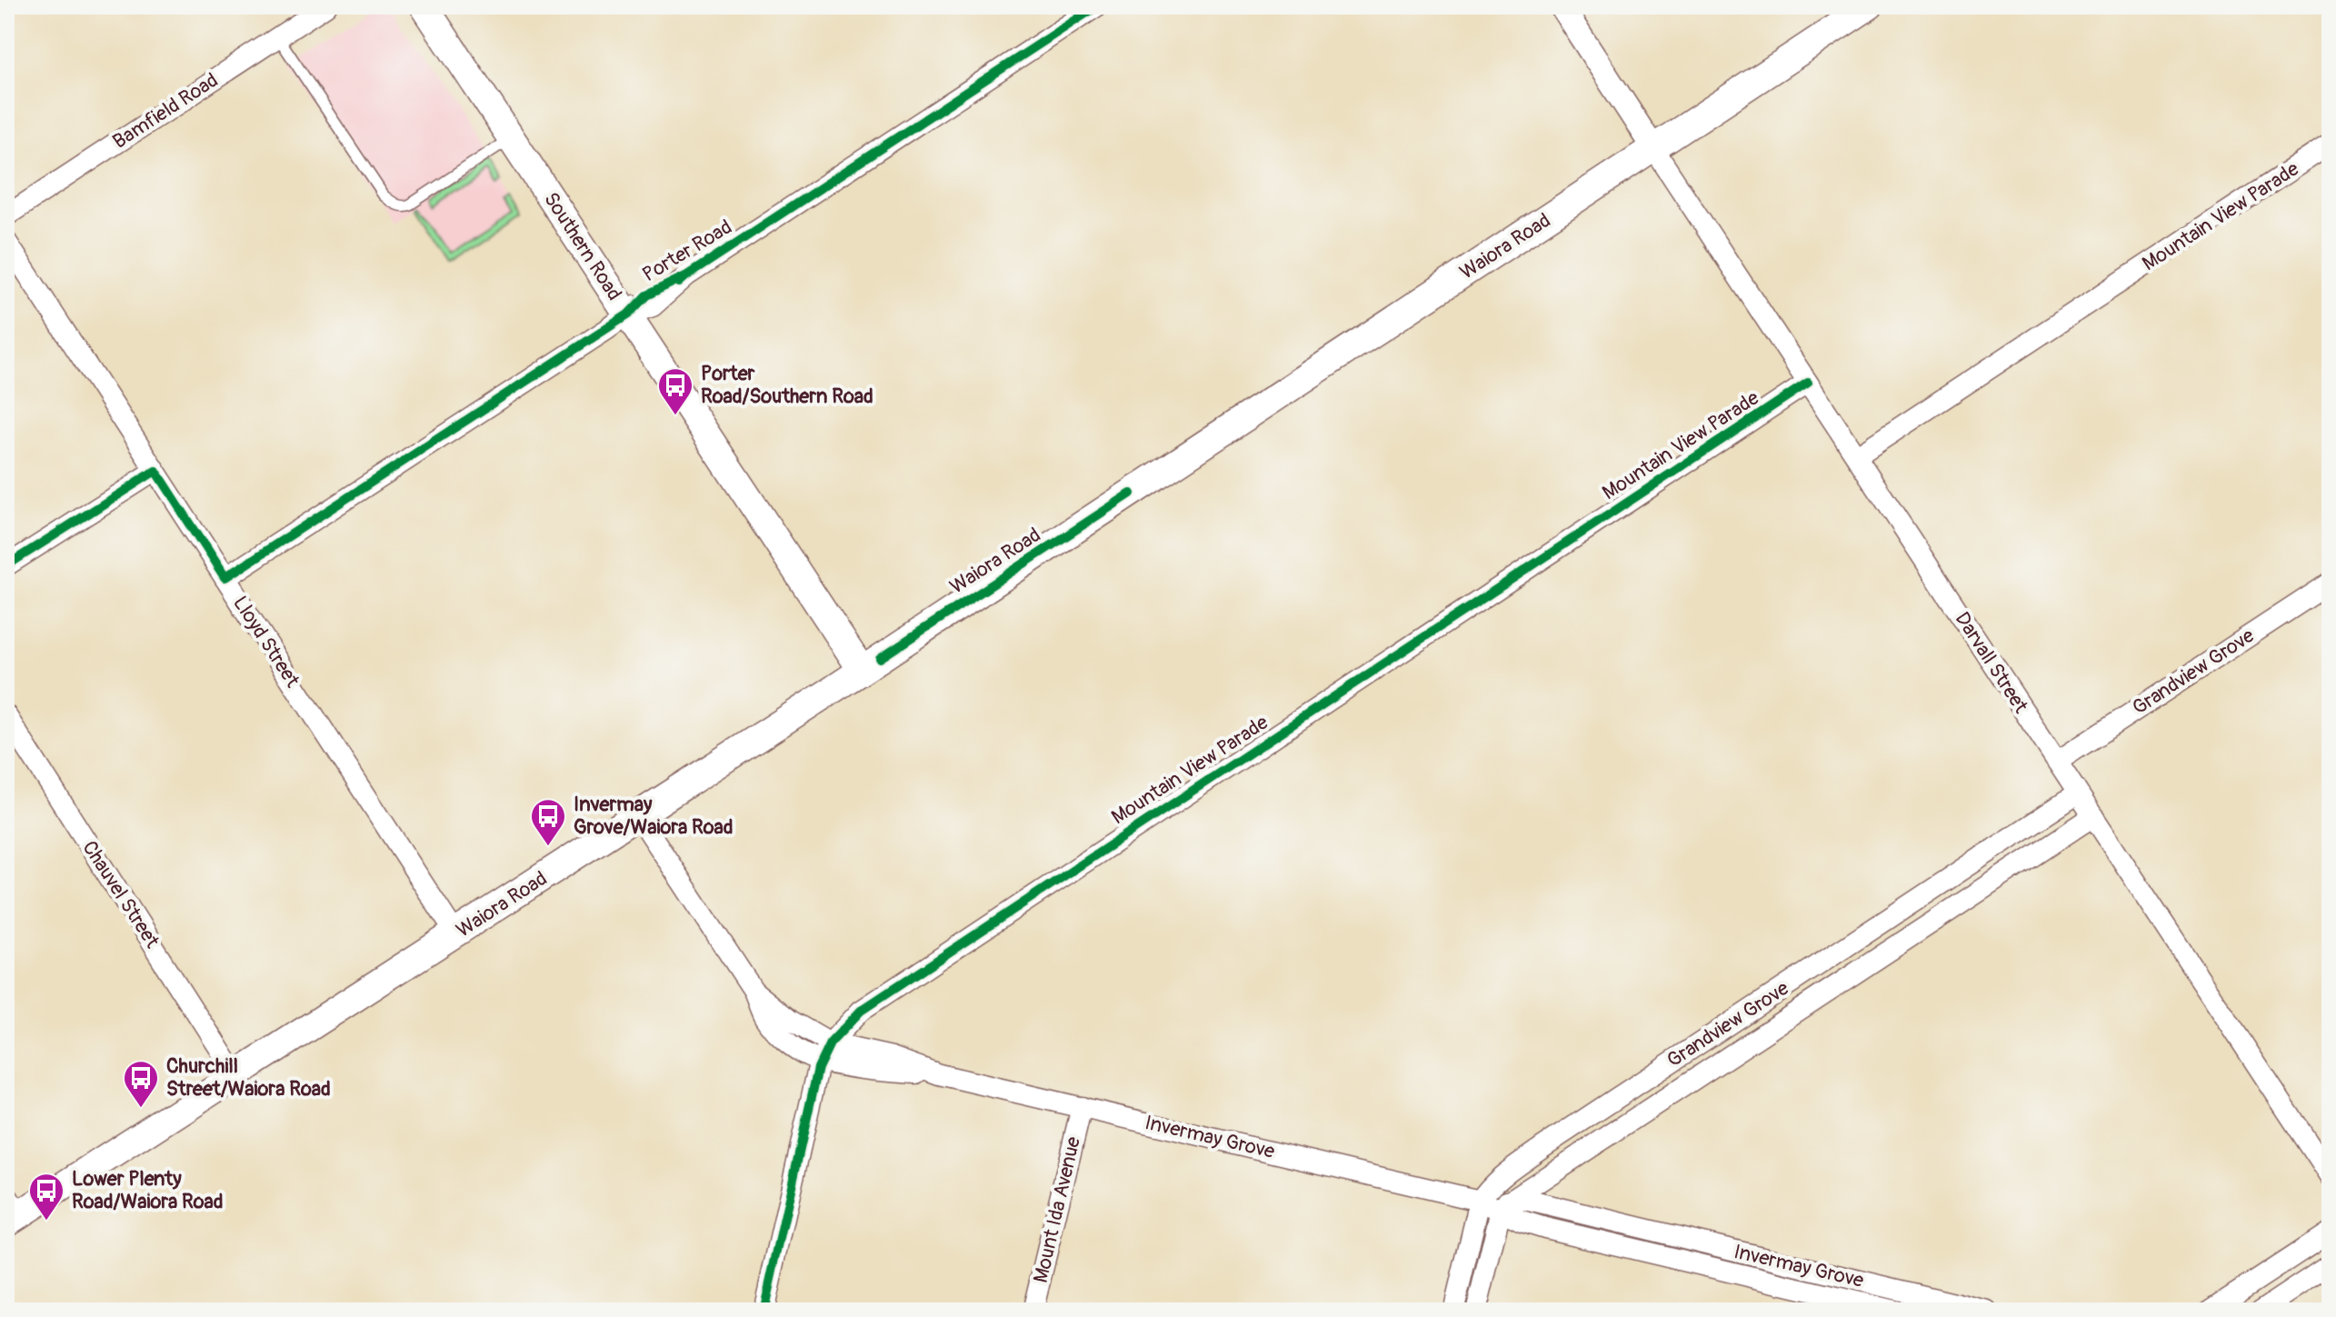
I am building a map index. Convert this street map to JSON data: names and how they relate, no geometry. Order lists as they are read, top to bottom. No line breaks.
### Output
{"streets":{"main road":["Southern Road","Waiora Road"],"street":["Bamfield Road","Mountain View Parade","Porter Road","Lloyd Street","Darvall Street","Grandview Grove","Chauvel Street","Invermay Grove","Mount Ida Avenue"]},"crossings":[["Mountain View Parade","Darvall Street"],["Mountain View Parade","Invermay Grove"],["Southern Road","Waiora Road"],["Southern Road","Porter Road"],["Waiora Road","Lloyd Street"],["Waiora Road","Darvall Street"],["Waiora Road","Chauvel Street"],["Waiora Road","Invermay Grove"],["Porter Road","Lloyd Street"],["Darvall Street","Grandview Grove"],["Grandview Grove","Invermay Grove"],["Invermay Grove","Mount Ida Avenue"]],"places":{"bus stop":["Porter Road/Southern Road","Invermay Grove/Waiora Road","Churchill Street/Waiora Road","Lower Plenty Road/Waiora Road"]}}
